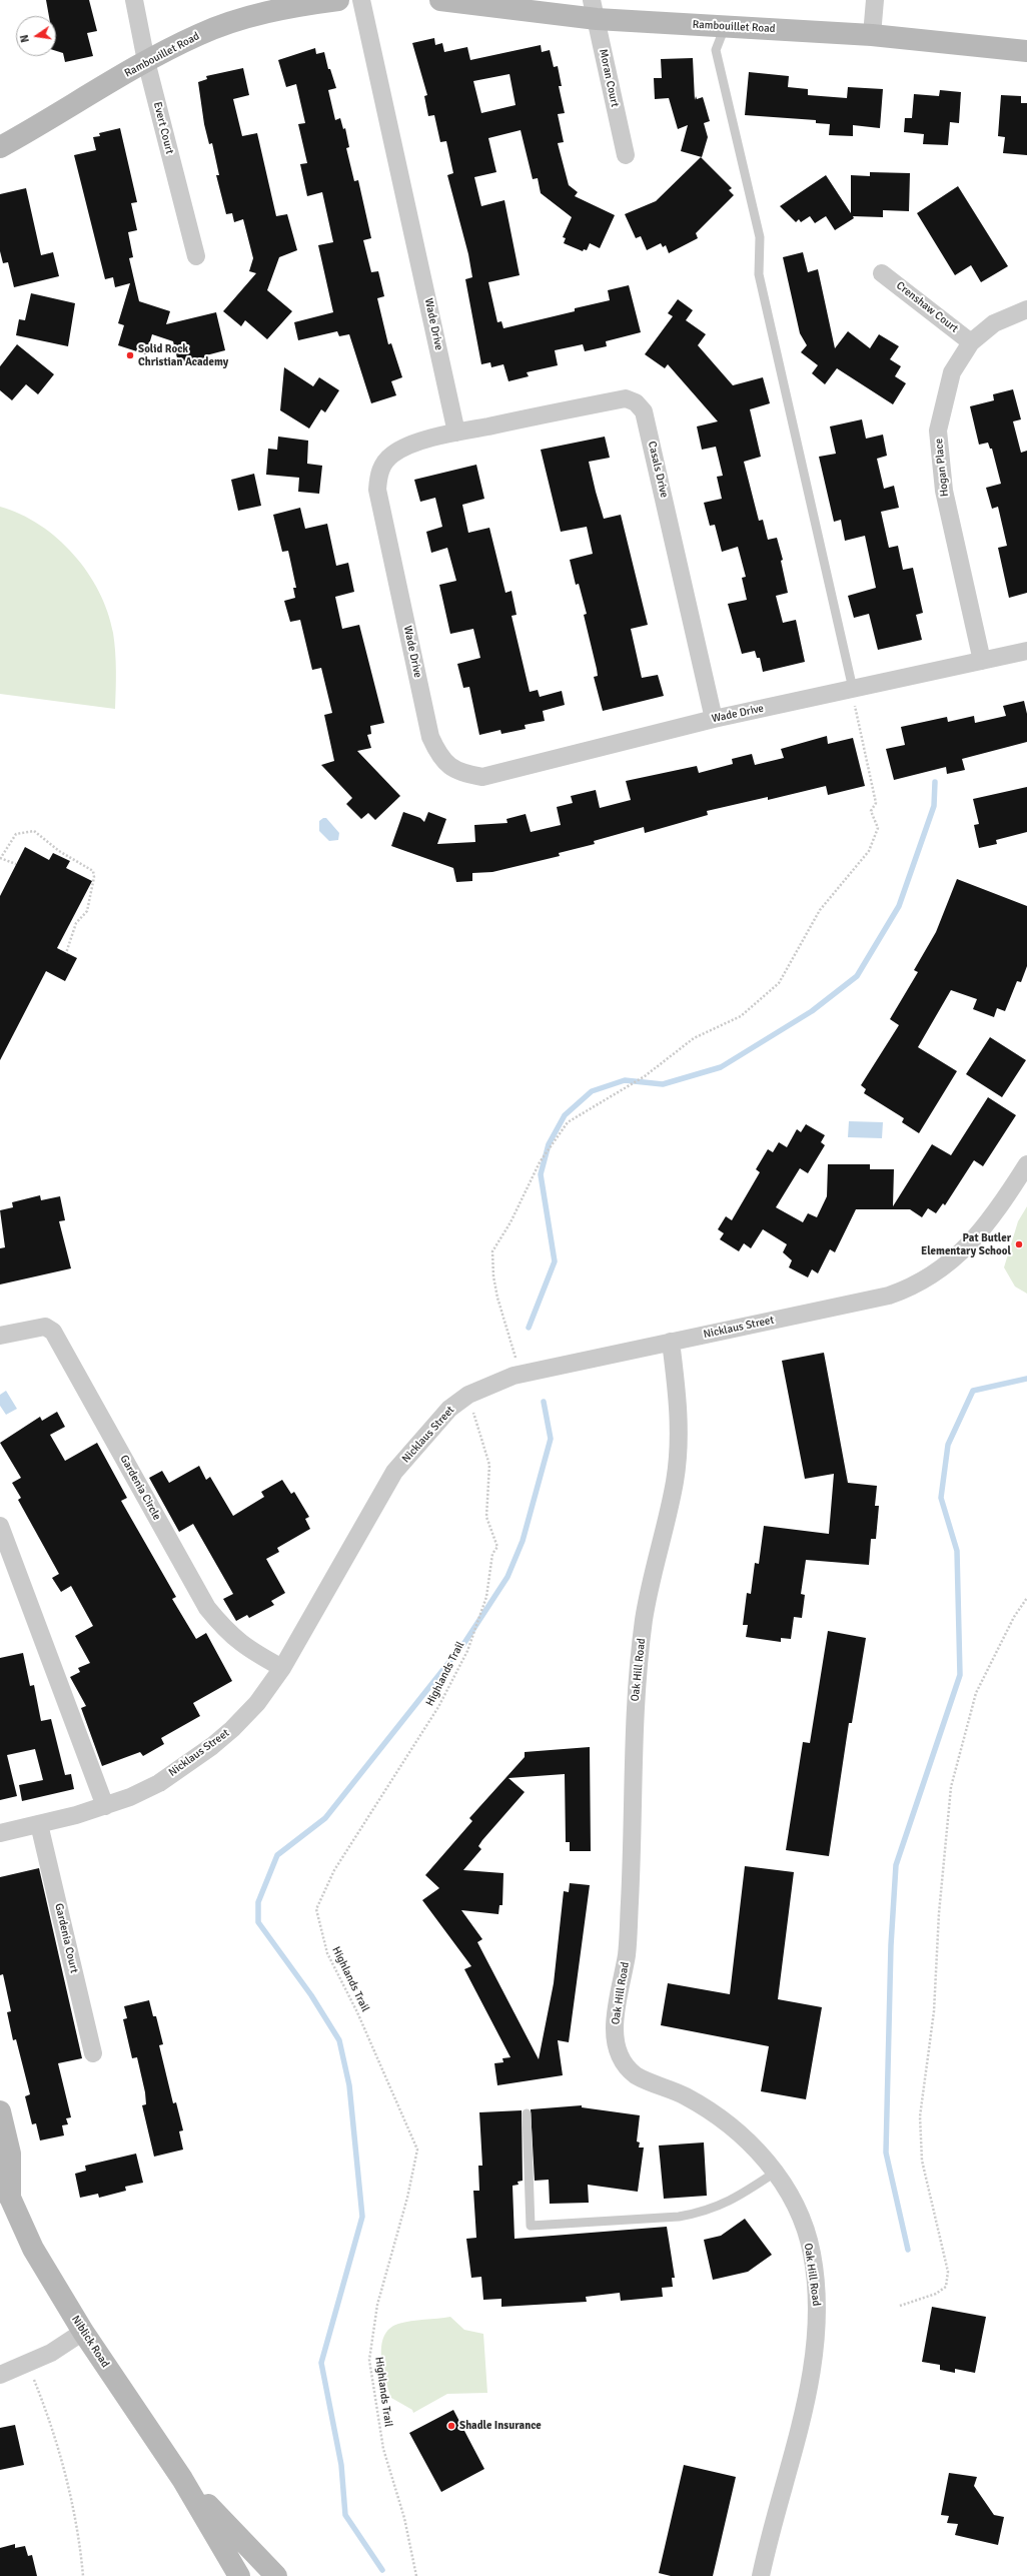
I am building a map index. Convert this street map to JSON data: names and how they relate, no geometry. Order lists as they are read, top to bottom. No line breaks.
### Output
{"streets":{"street":["Rambouillet Road","Moran Court","Evert Court","Crenshaw Court","Wade Drive","Hogan Place","Casals Drive","Nicklaus Street","Gardenia Circle","Oak Hill Road","Gardenia Court","Niblick Road"],"path":["Highlands Trail"]},"crossings":[["Rambouillet Road","Moran Court"],["Rambouillet Road","Evert Court"],["Crenshaw Court","Hogan Place"],["Wade Drive","Hogan Place"],["Wade Drive","Casals Drive"],["Nicklaus Street","Gardenia Circle"],["Nicklaus Street","Oak Hill Road"],["Nicklaus Street","Highlands Trail"],["Nicklaus Street","Gardenia Court"]],"places":["Solid Rock Christian Academy","Pat Butler Elementary School","Shadle Insurance"],"north":"left"}
